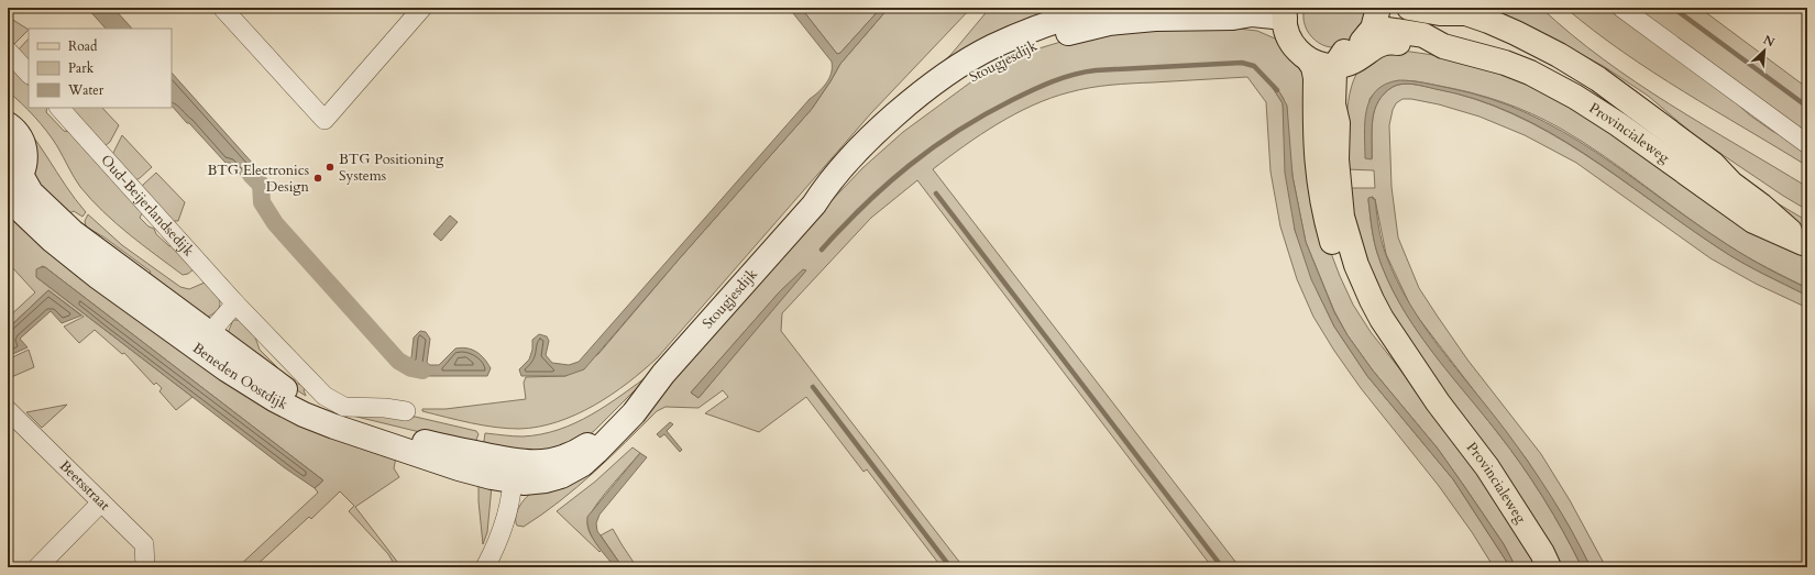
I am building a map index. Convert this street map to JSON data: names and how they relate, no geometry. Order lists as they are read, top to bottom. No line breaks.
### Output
{"streets":{"main road":["Stougjesdijk","Provincialeweg","Beneden Oostdijk"],"street":["Oud-Beijerlandsedijk","Beetsstraat"]},"crossings":[["Stougjesdijk","Beneden Oostdijk"]],"places":["BTG Positioning Systems","BTG Electronics Design"],"legend":["Road","Park","Water"],"north":"top right"}
